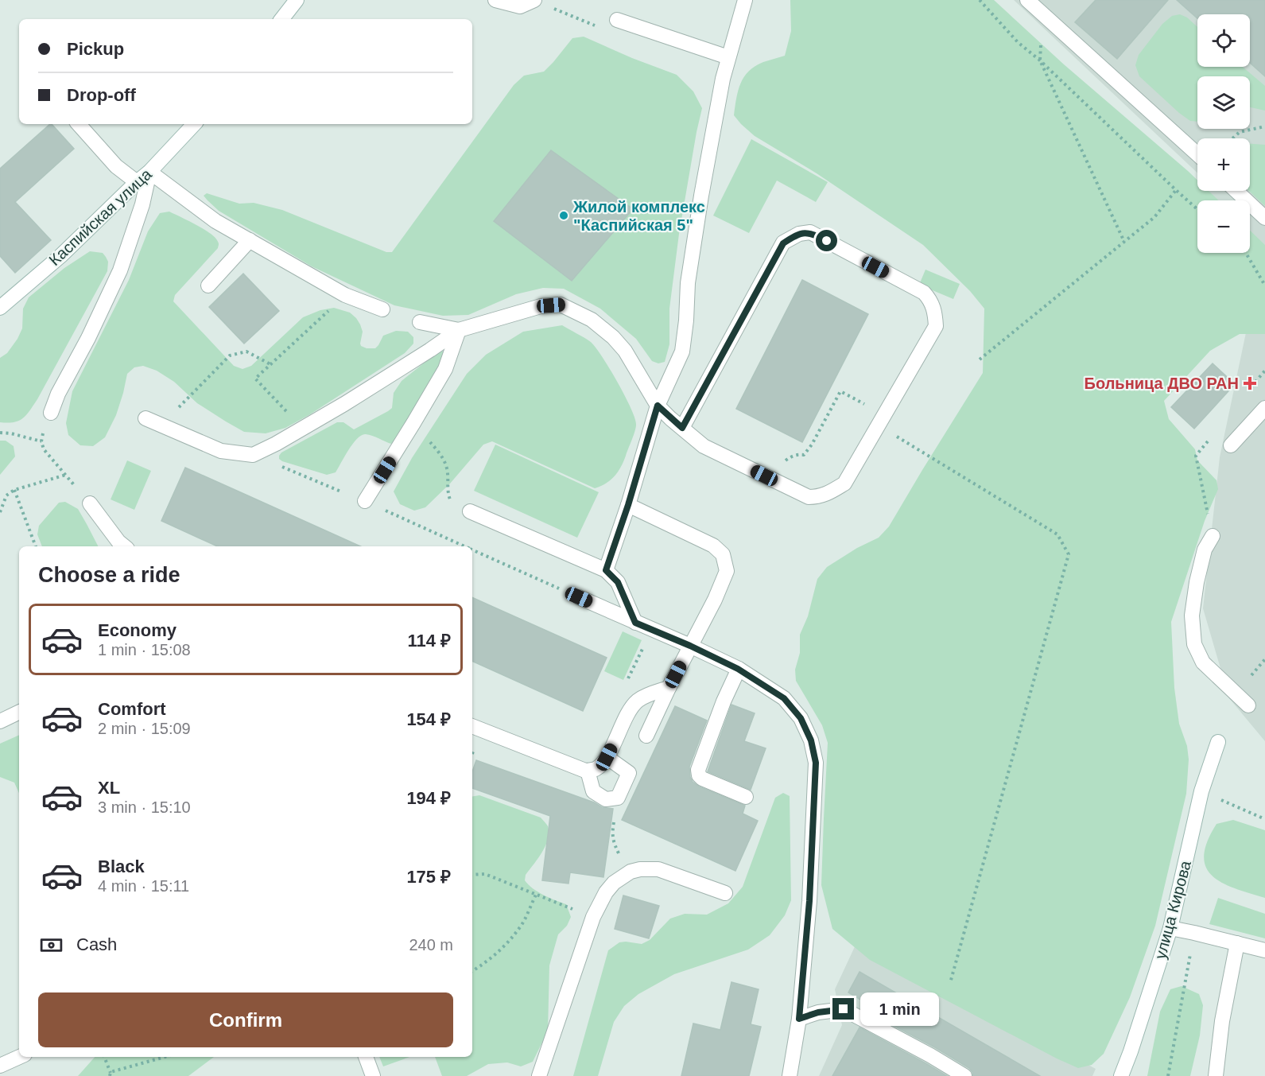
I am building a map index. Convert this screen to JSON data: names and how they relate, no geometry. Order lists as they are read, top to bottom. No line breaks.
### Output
{"streets":{"street":["Каспийская улица","улица Кирова"]},"places":{"other":["Жилой комплекс \"Каспийская 5\""],"health":["Больница ДВО РАН"]},"page":{"map_buttons":["+","−"],"banner":["Pickup","Drop-off"],"heading":"Choose a ride","list":[{"name":"Economy","note":"1 min · 15:08","value":"114 ₽"},{"name":"Comfort","note":"2 min · 15:09","value":"154 ₽"},{"name":"XL","note":"3 min · 15:10","value":"194 ₽"},{"name":"Black","note":"4 min · 15:11","value":"175 ₽"}],"pay":["Cash","240 m"],"buttons":"Confirm","bubble":"1 min"}}
